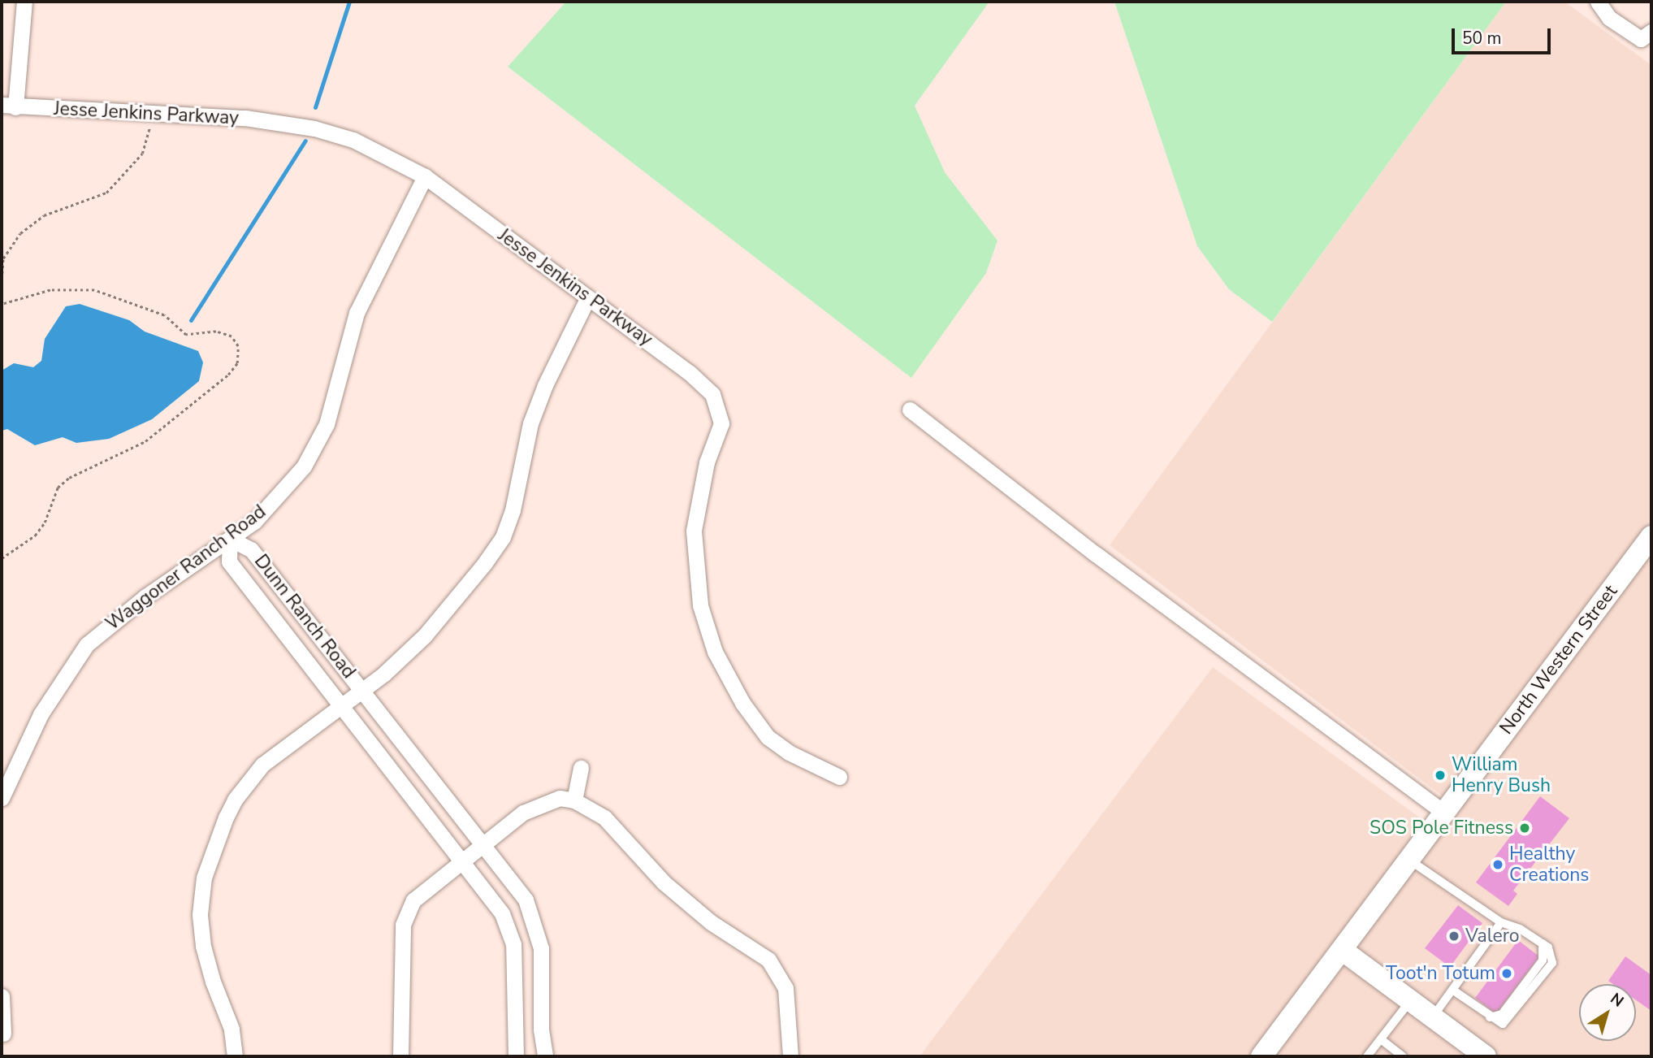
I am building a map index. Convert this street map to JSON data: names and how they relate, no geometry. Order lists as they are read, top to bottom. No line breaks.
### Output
{"streets":{"main road":["North Western Street"],"street":["Jesse Jenkins Parkway","Waggoner Ranch Road","Dunn Ranch Road"]},"crossings":[["Jesse Jenkins Parkway","Waggoner Ranch Road"],["Waggoner Ranch Road","Dunn Ranch Road"]],"places":["William Henry Bush","SOS Pole Fitness","Healthy Creations","Valero","Toot'n Totum"],"scale_bar":"50 m","north":"top right"}
